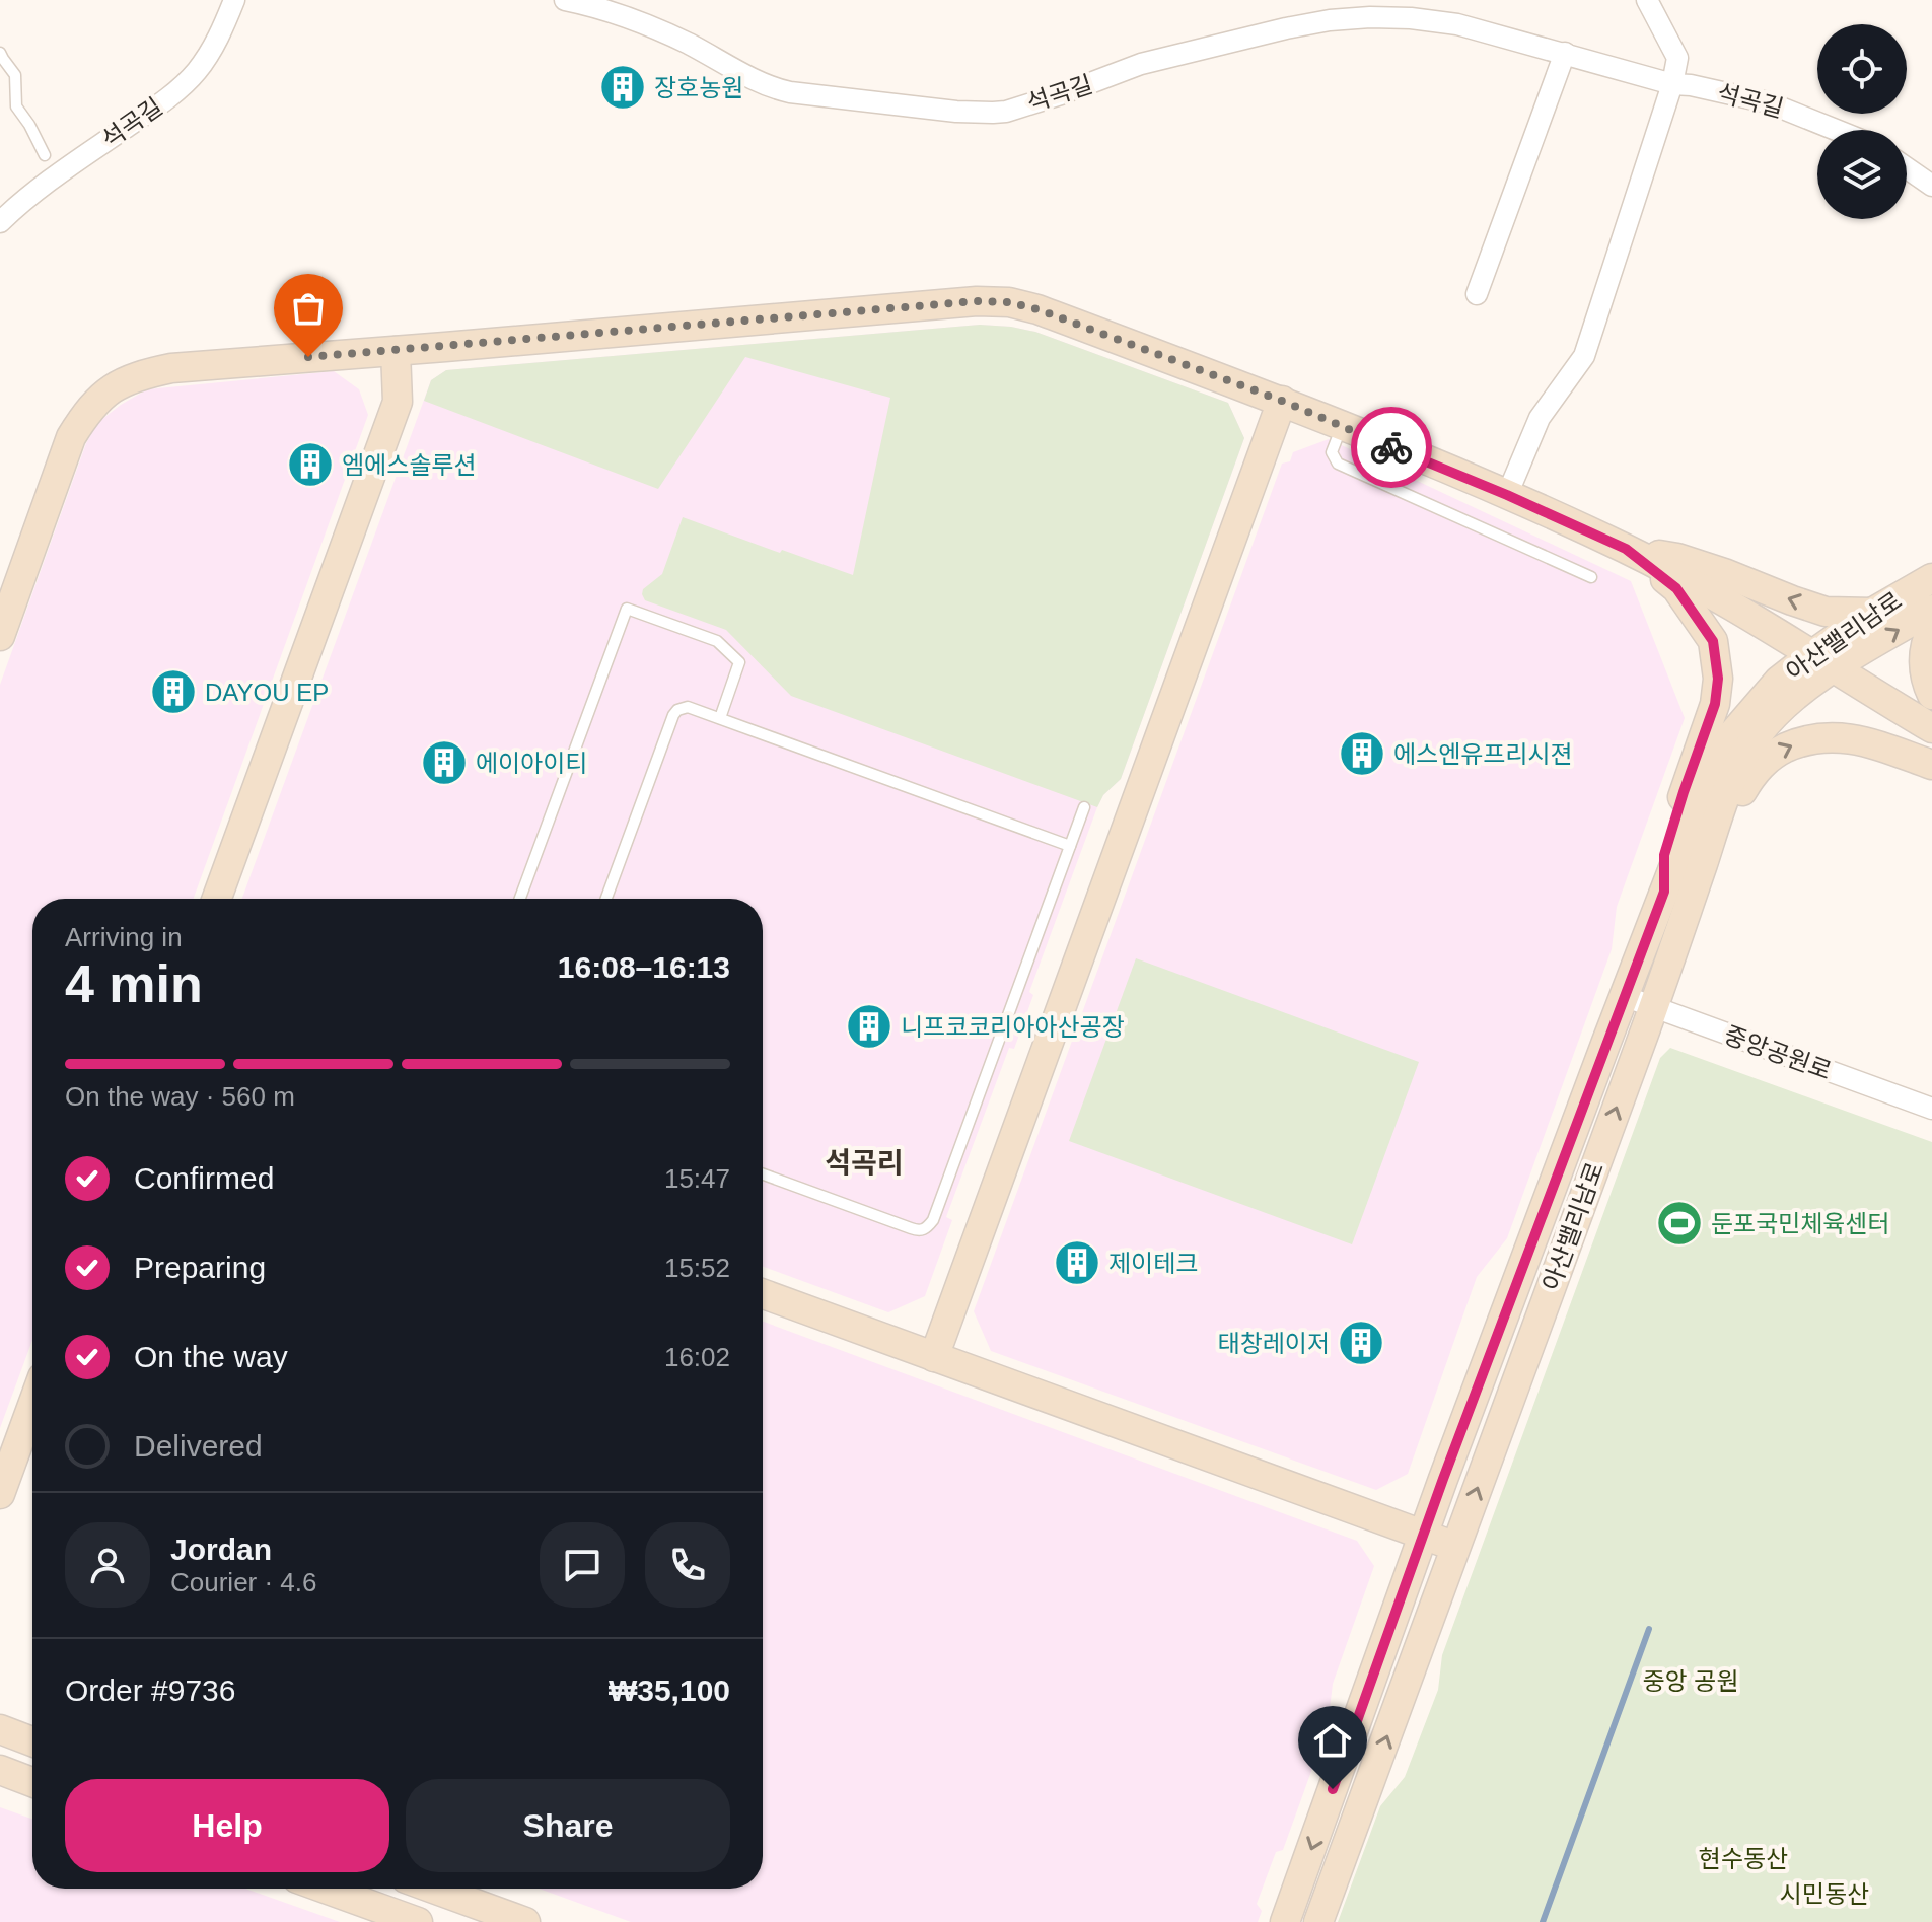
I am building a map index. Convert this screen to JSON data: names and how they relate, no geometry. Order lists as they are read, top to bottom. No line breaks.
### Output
{"streets":{"street":["석곡길","아산밸리남로","중앙공원로"]},"crossings":[["아산밸리남로","중앙공원로"]],"districts":["석곡리"],"parks":["중앙 공원","현수동산","시민동산"],"places":{"building":["장호농원","엠에스솔루션","DAYOU EP","에스엔유프리시젼","에이아이티","니프코코리아아산공장","제이테크","태창레이저"],"sports":["둔포국민체육센터"]},"page":{"heading":["4 min","Arriving in","16:08–16:13"],"panel":["Jordan","Courier · 4.6","Order #9736","₩35,100"],"bar":"On the way · 560 m","list":[["Confirmed","15:47"],["Preparing","15:52"],["On the way","16:02"],"Delivered"],"buttons":["Help","Share"]}}
